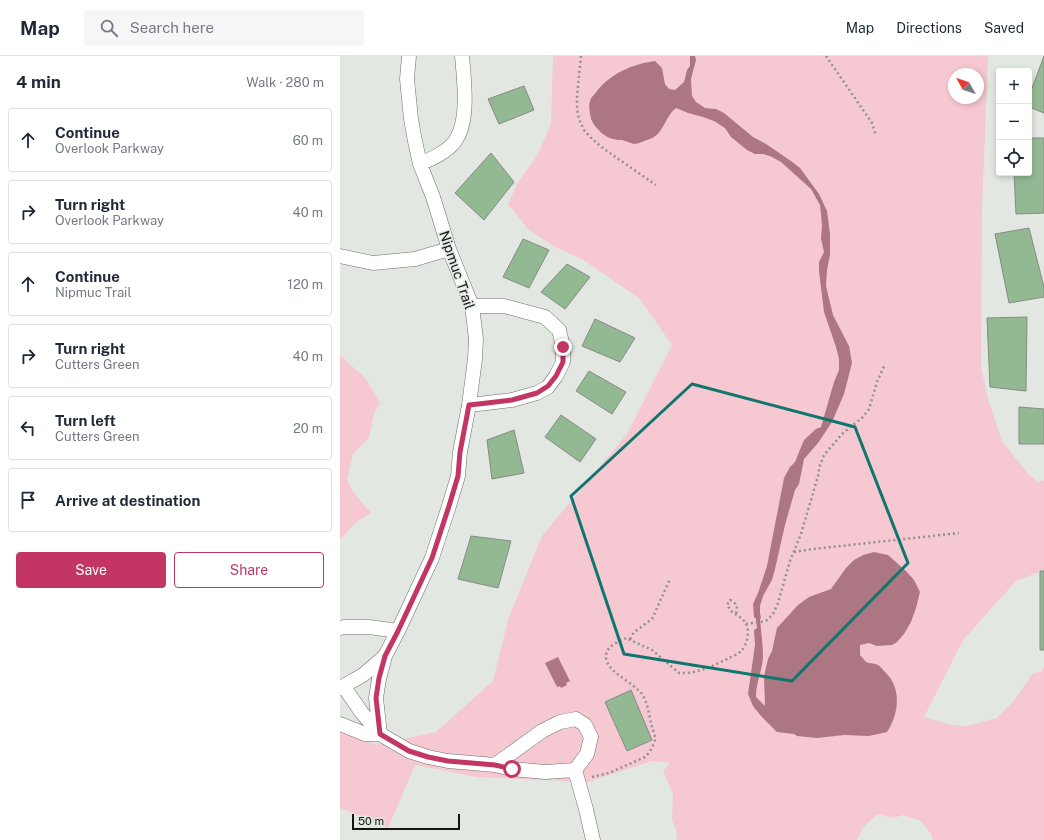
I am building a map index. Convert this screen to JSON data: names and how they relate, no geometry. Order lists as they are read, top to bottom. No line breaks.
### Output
{"streets":{"street":["Nipmuc Trail"]},"scale_bar":"50 m","north":"top left","page":{"header":"Map","search":"Search here","nav":["Map","Directions","Saved"],"heading":["4 min","Walk · 280 m"],"map_buttons":["+","−"],"list":[["Continue","Overlook Parkway","60 m"],["Turn right","Overlook Parkway","40 m"],["Continue","Nipmuc Trail","120 m"],["Turn right","Cutters Green","40 m"],["Turn left","Cutters Green","20 m"],"Arrive at destination"],"buttons":["Save","Share"],"scale":"50 m"}}
